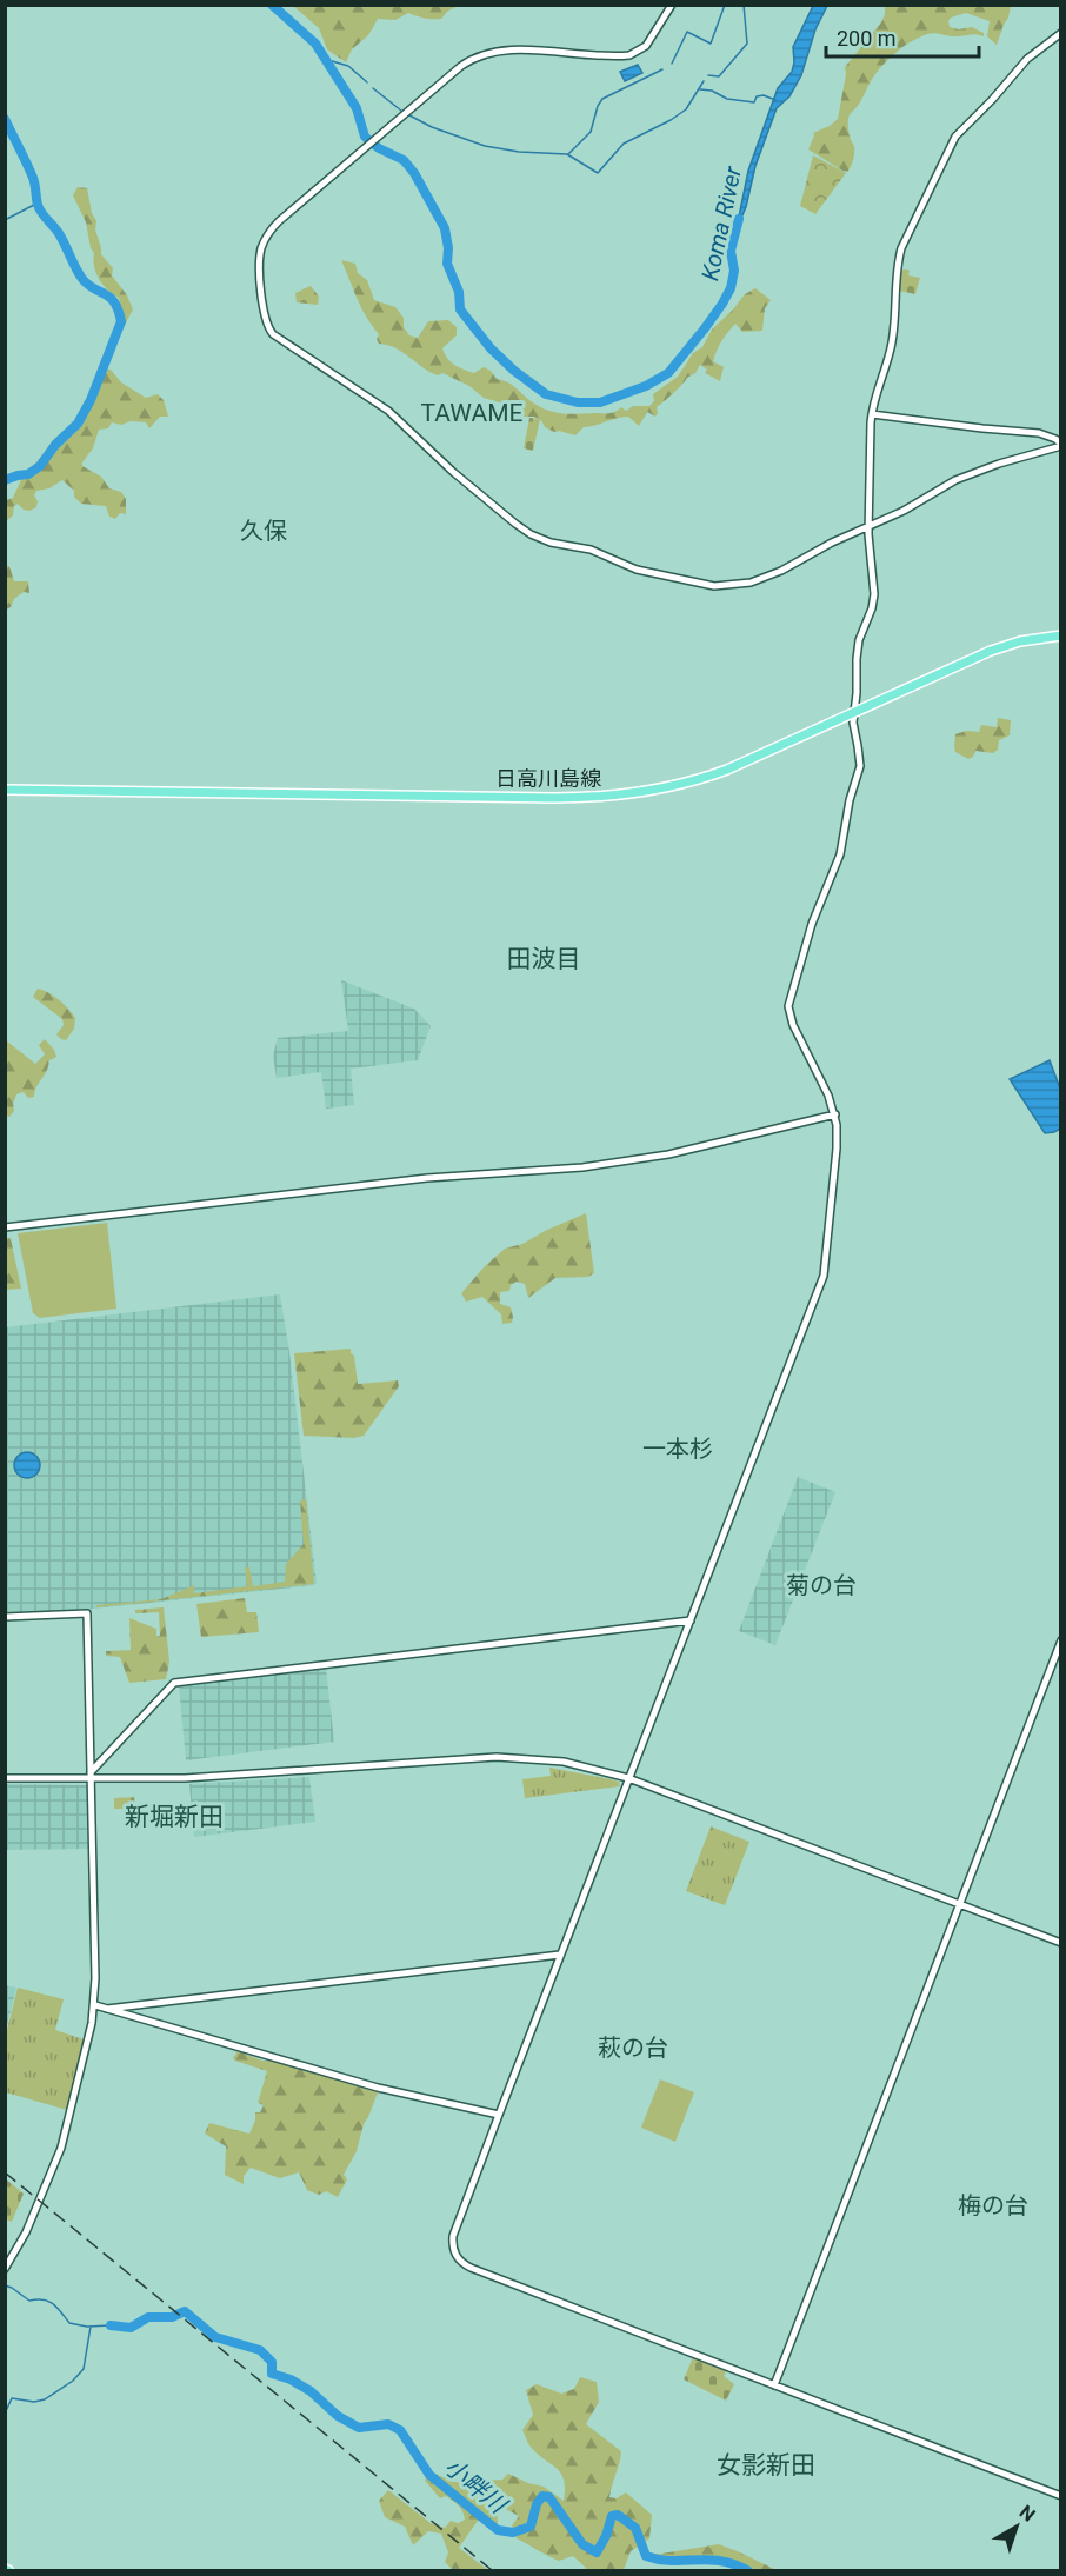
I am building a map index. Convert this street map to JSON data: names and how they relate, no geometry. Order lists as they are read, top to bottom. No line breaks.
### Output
{"streets":{"main road":["日高川島線"]},"districts":["TAWAME","久保","田波目","一本杉","菊の台","新堀新田","萩の台","梅の台","女影新田"],"water":["Koma River","小畔川"],"scale_bar":"200 m","north":"top right"}
